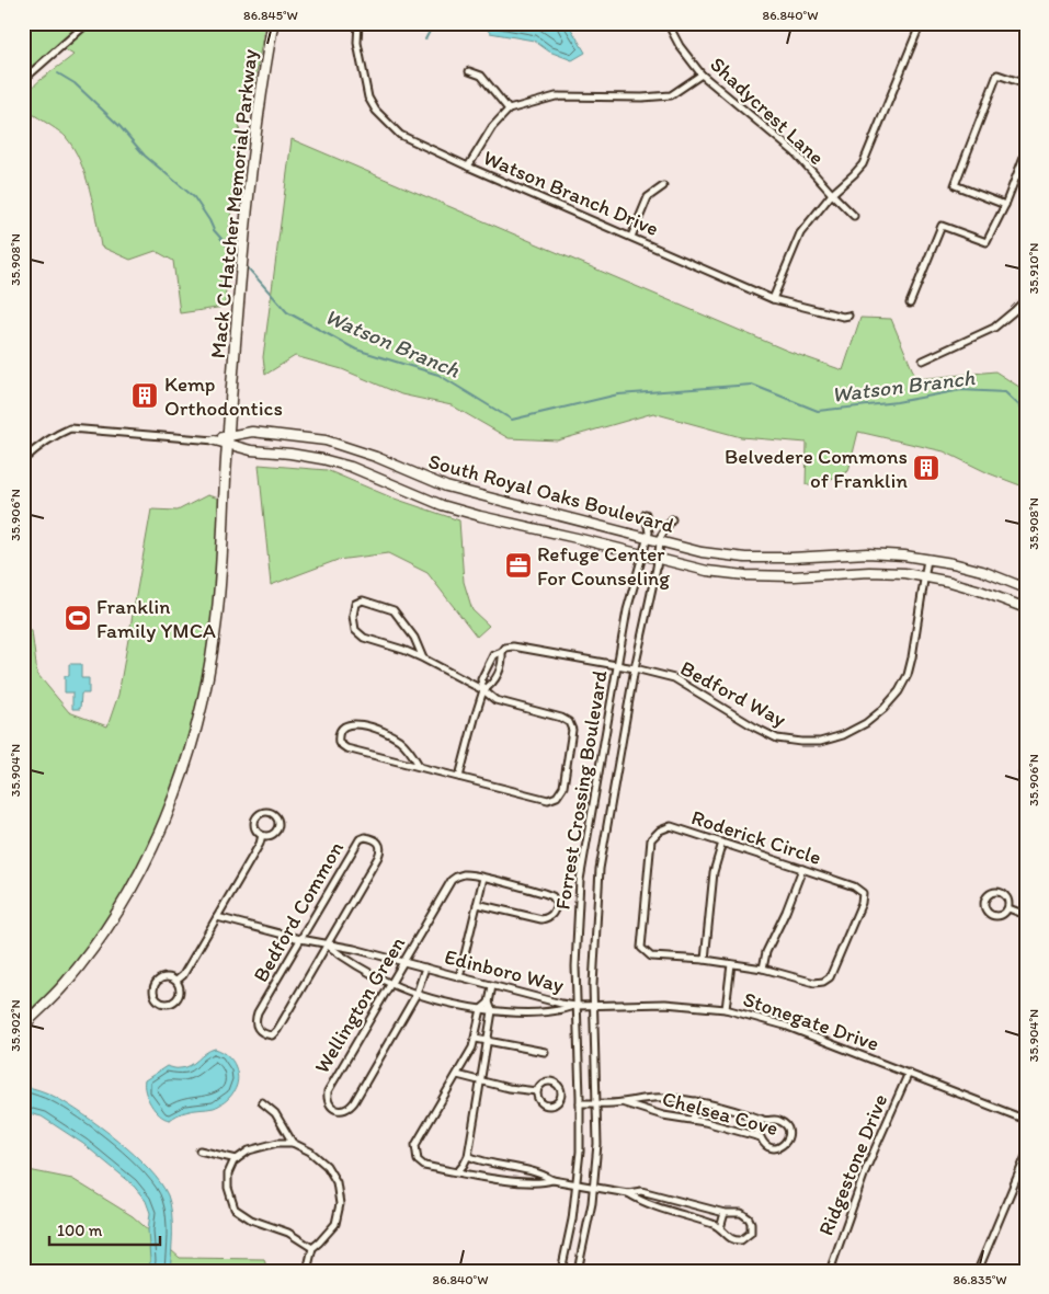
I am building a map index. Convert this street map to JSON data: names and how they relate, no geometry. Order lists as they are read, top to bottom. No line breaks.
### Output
{"streets":{"main road":["Mack C Hatcher Memorial Parkway","South Royal Oaks Boulevard"],"street":["Shadycrest Lane","Watson Branch Drive","Bedford Way","Forrest Crossing Boulevard","Roderick Circle","Bedford Common","Edinboro Way","Wellington Green","Stonegate Drive","Chelsea Cove","Ridgestone Drive"]},"crossings":[["Mack C Hatcher Memorial Parkway","South Royal Oaks Boulevard"],["South Royal Oaks Boulevard","Bedford Way"],["South Royal Oaks Boulevard","Forrest Crossing Boulevard"],["Bedford Way","Forrest Crossing Boulevard"],["Forrest Crossing Boulevard","Edinboro Way"],["Forrest Crossing Boulevard","Stonegate Drive"],["Forrest Crossing Boulevard","Chelsea Cove"],["Bedford Common","Edinboro Way"],["Edinboro Way","Wellington Green"],["Edinboro Way","Stonegate Drive"],["Stonegate Drive","Ridgestone Drive"]],"water":["Watson Branch"],"places":{"building":["Kemp Orthodontics","Belvedere Commons of Franklin"],"office":["Refuge Center For Counseling"],"sports":["Franklin Family YMCA"]},"scale_bar":"100 m","coordinates":["86.845°W","86.840°W","35.908°N","35.910°N","35.906°N","35.904°N","35.902°N","86.835°W"]}
